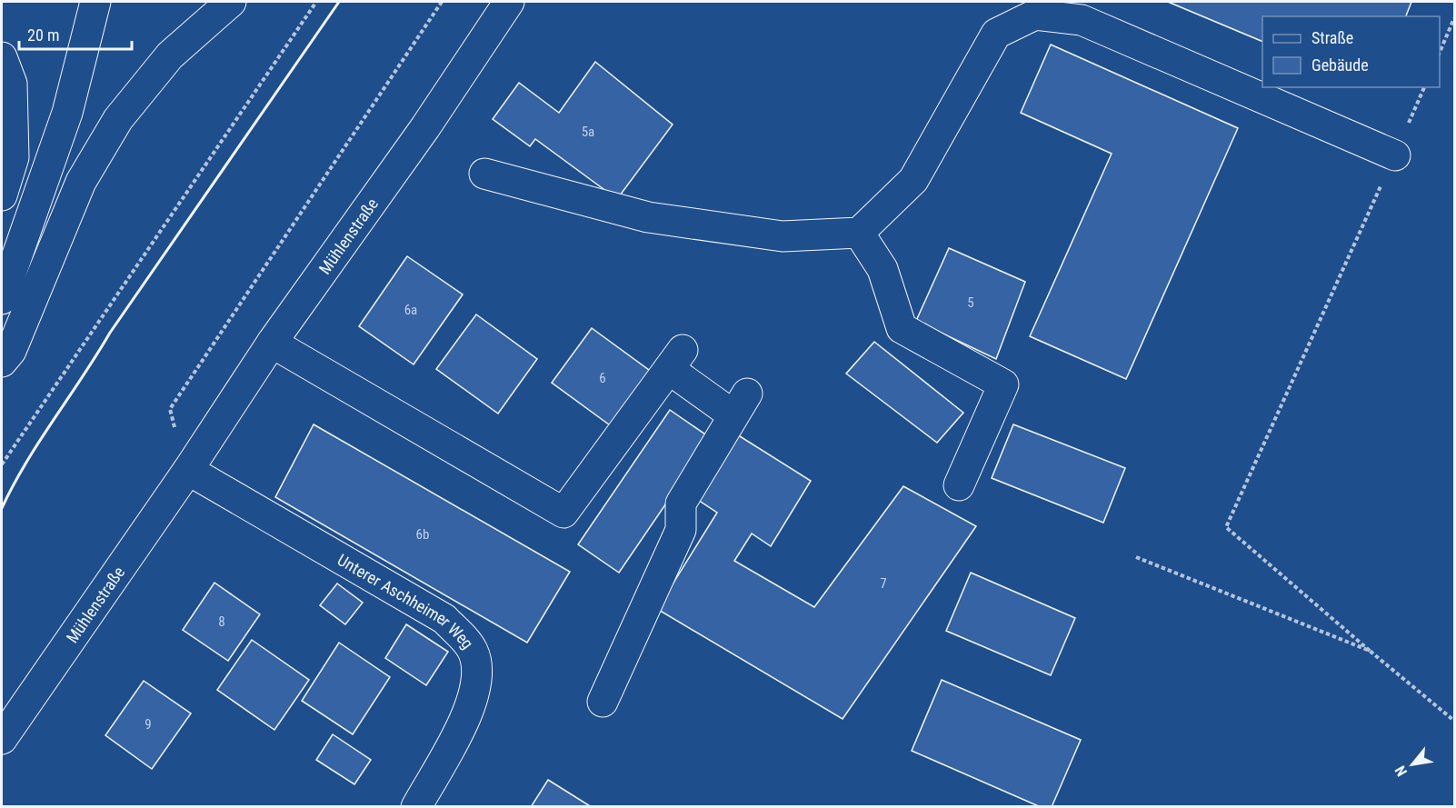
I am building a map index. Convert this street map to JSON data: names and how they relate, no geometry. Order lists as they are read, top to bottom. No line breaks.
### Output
{"streets":{"street":["Mühlenstraße","Unterer Aschheimer Weg"]},"crossings":[["Mühlenstraße","Unterer Aschheimer Weg"]],"house_numbers":["5a","5","6a","6","6b","7","8","9"],"legend":["Straße","Gebäude"],"scale_bar":"20 m","north":"bottom left"}
